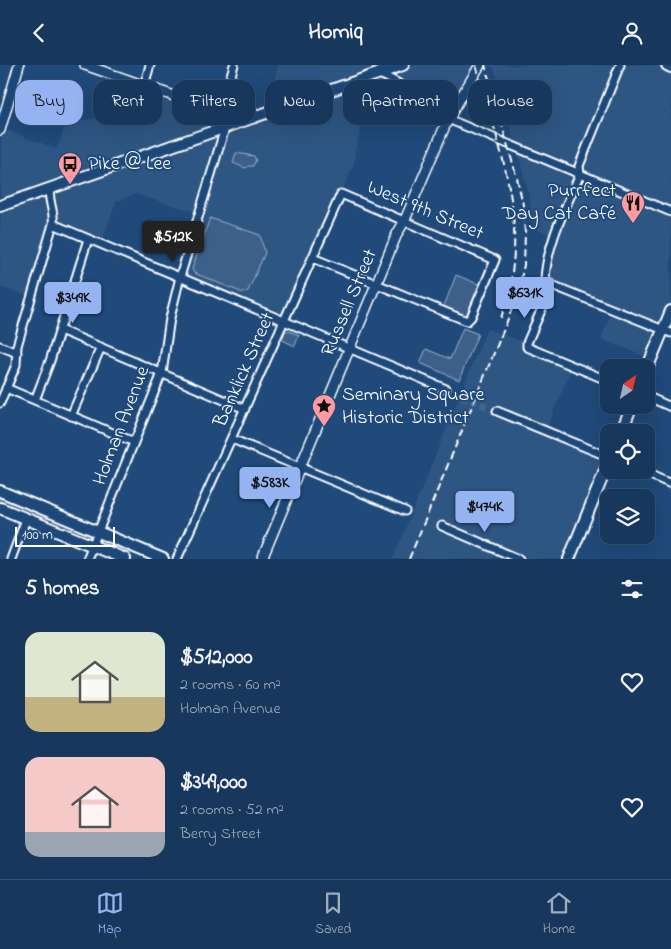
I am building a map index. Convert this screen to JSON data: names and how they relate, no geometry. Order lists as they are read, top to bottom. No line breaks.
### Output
{"streets":{"street":["West 9th Street","Russell Street","Banklick Street","Holman Avenue"]},"crossings":[["West 9th Street","Russell Street"],["West 9th Street","Banklick Street"]],"places":{"bus stop":["Pike @ Lee"],"restaurant":["Purrfect Day Cat Café"],"place":["Seminary Square Historic District"]},"scale_bar":"100 m","north":"top right","page":{"header":"Homiq","chip":["Buy","Rent","Filters","New","Apartment","House"],"price":["$512K","$631K","$349K","$583K","$474K"],"scale":"100 m","heading":"5 homes","list":[{"name":"$512,000","note":"2 rooms · 60 m² · Holman Avenue"},{"name":"$349,000","note":"2 rooms · 52 m² · Berry Street"}],"tabs":["Map","Saved","Home"]}}
